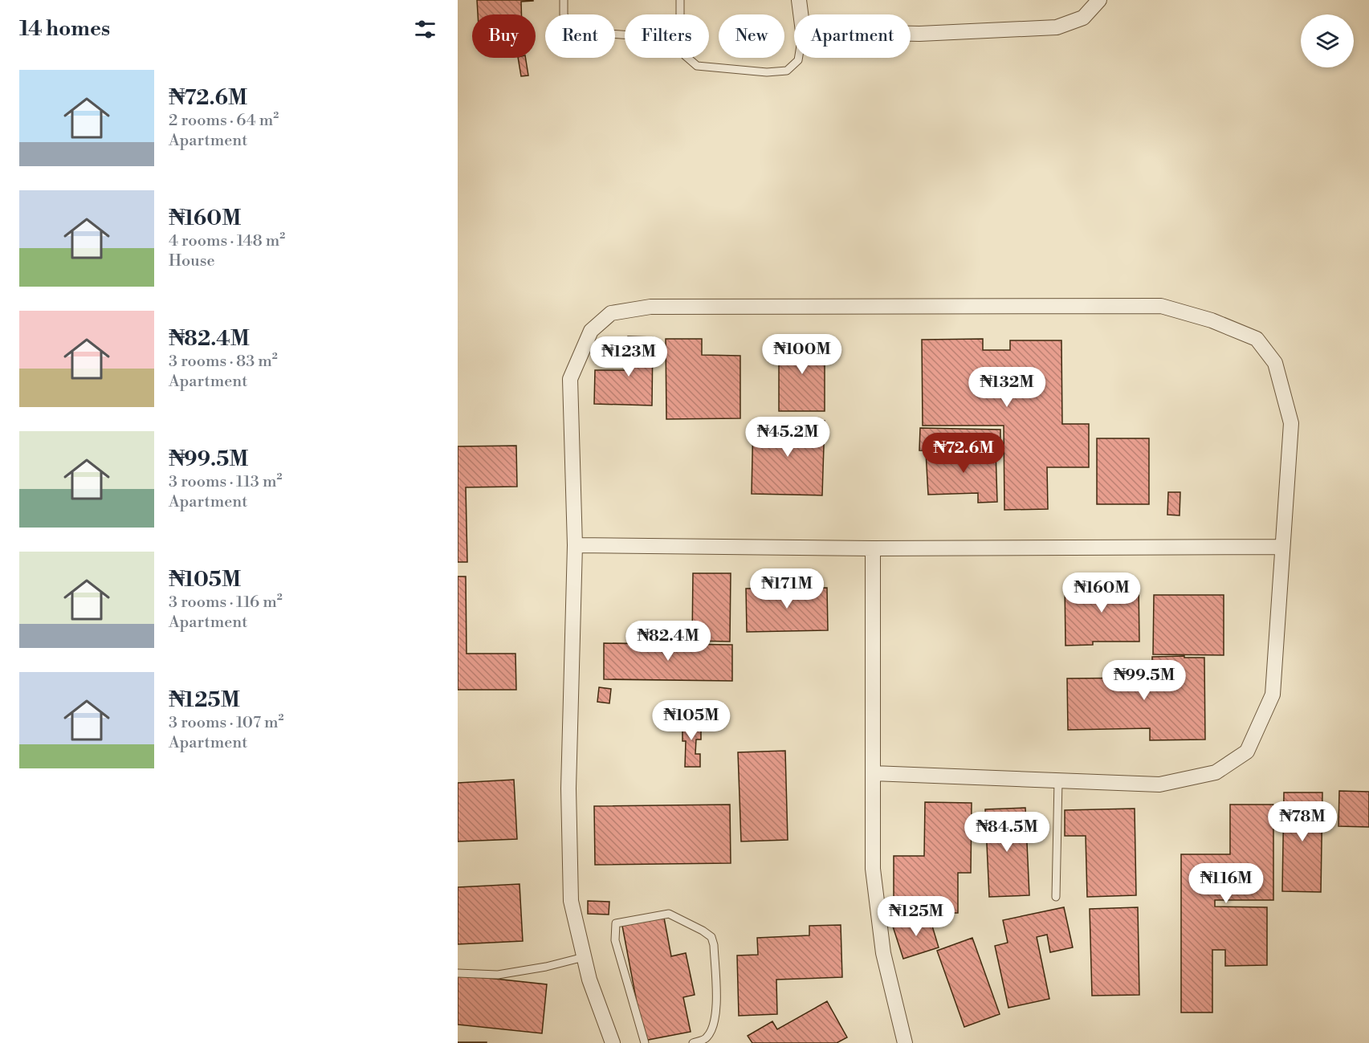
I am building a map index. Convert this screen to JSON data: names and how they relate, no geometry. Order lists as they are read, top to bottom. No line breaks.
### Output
{"page":{"heading":"14 homes","chip":["Buy","Rent","Filters","New","Apartment"],"list":[{"name":"₦72.6M","note":"2 rooms · 64 m² · Apartment"},{"name":"₦160M","note":"4 rooms · 148 m² · House"},{"name":"₦82.4M","note":"3 rooms · 83 m² · Apartment"},{"name":"₦99.5M","note":"3 rooms · 113 m² · Apartment"},{"name":"₦105M","note":"3 rooms · 116 m² · Apartment"},{"name":"₦125M","note":"3 rooms · 107 m² · Apartment"}],"price":["₦100M","₦123M","₦132M","₦45.2M","₦72.6M","₦171M","₦160M","₦82.4M","₦99.5M","₦105M","₦78M","₦84.5M","₦116M","₦125M"]}}
